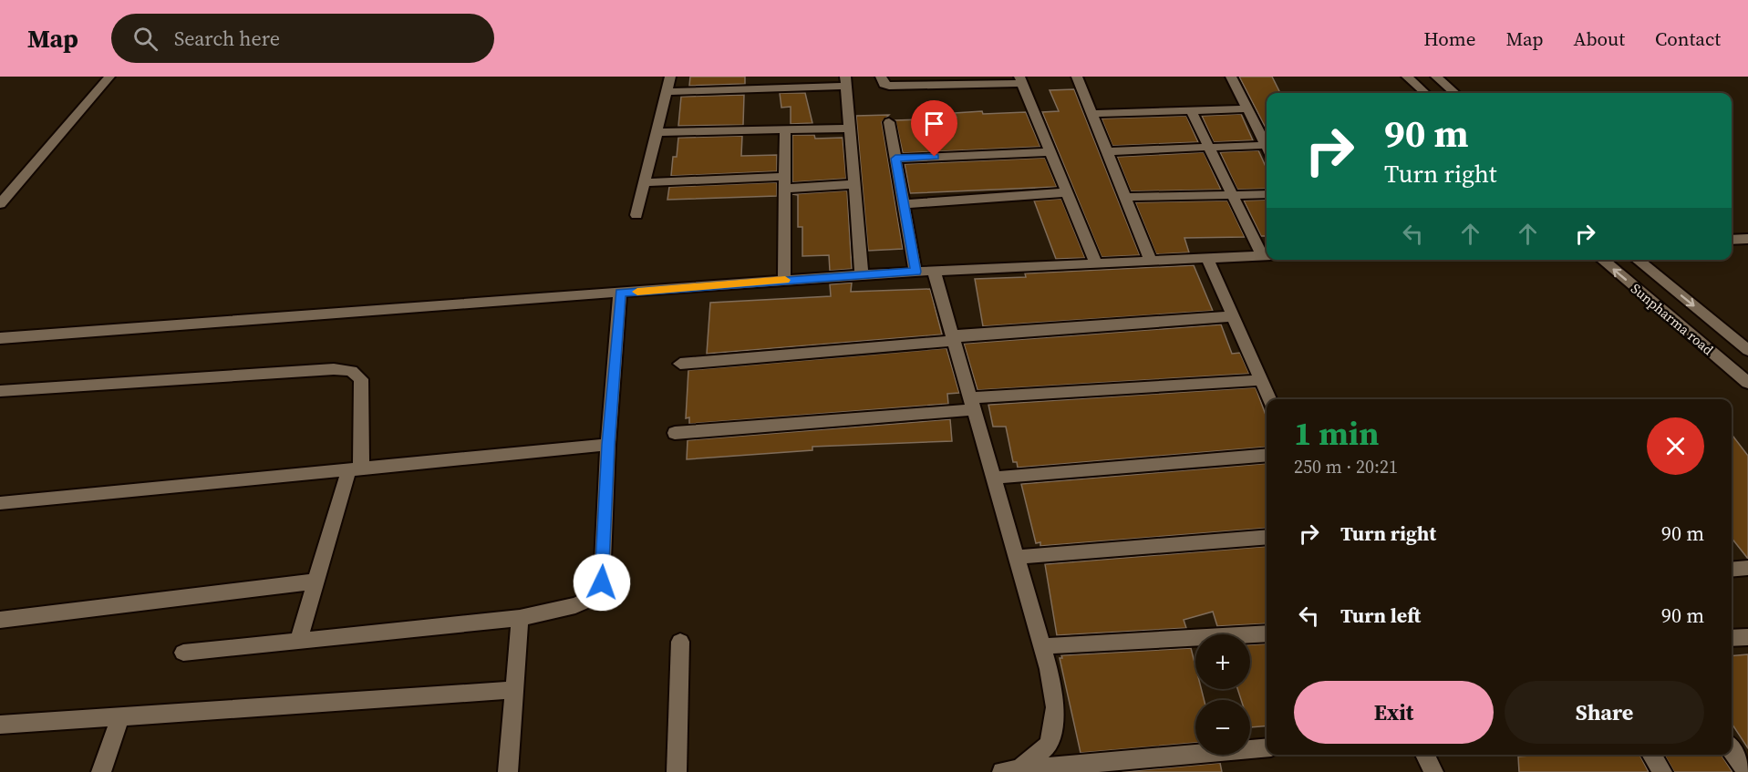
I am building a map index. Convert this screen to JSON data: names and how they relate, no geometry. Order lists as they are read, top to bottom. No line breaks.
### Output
{"streets":{"street":["Sunpharma road"]},"page":{"header":"Map","search":"Search here","nav":["Home","Map","About","Contact"],"turn":["90 m","Turn right"],"heading":["1 min","250 m · 20:21"],"list":[{"name":"Turn right","value":"90 m"},{"name":"Turn left","value":"90 m"}],"map_buttons":["+","−"],"buttons":["Exit","Share"]}}
